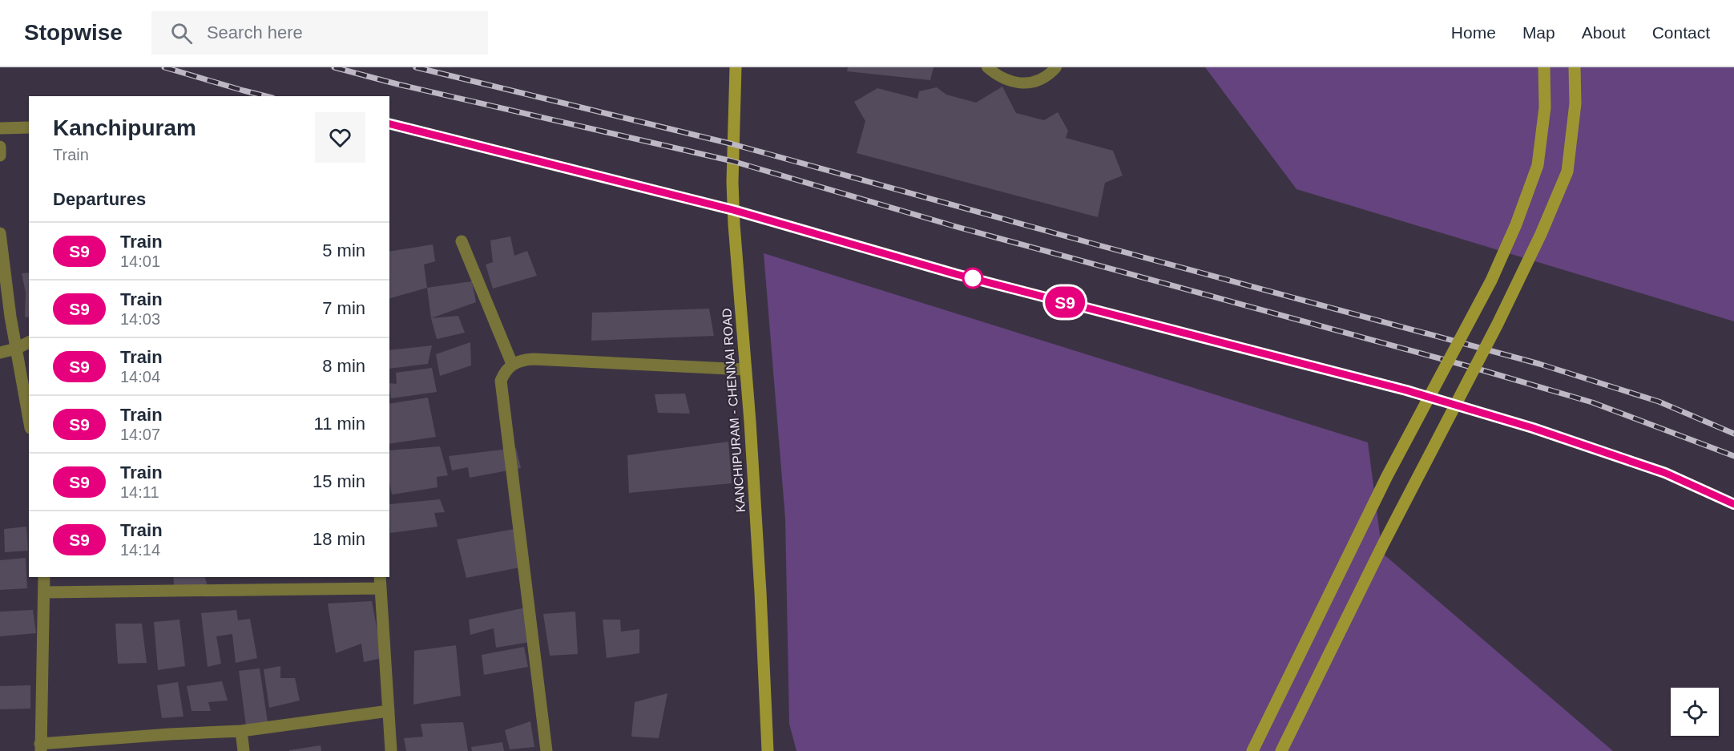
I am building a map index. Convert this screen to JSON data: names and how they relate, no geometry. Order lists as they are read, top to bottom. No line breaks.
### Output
{"streets":{"main road":["KANCHIPURAM - CHENNAI ROAD"]},"page":{"header":"Stopwise","search":"Search here","nav":["Home","Map","About","Contact"],"on_map":"S9","heading":[["Kanchipuram","Train"],"Departures"],"list":[{"mark":"S9","name":"Train","note":"14:01","value":"5 min"},{"mark":"S9","name":"Train","note":"14:03","value":"7 min"},{"mark":"S9","name":"Train","note":"14:04","value":"8 min"},{"mark":"S9","name":"Train","note":"14:07","value":"11 min"},{"mark":"S9","name":"Train","note":"14:11","value":"15 min"},{"mark":"S9","name":"Train","note":"14:14","value":"18 min"}]}}
